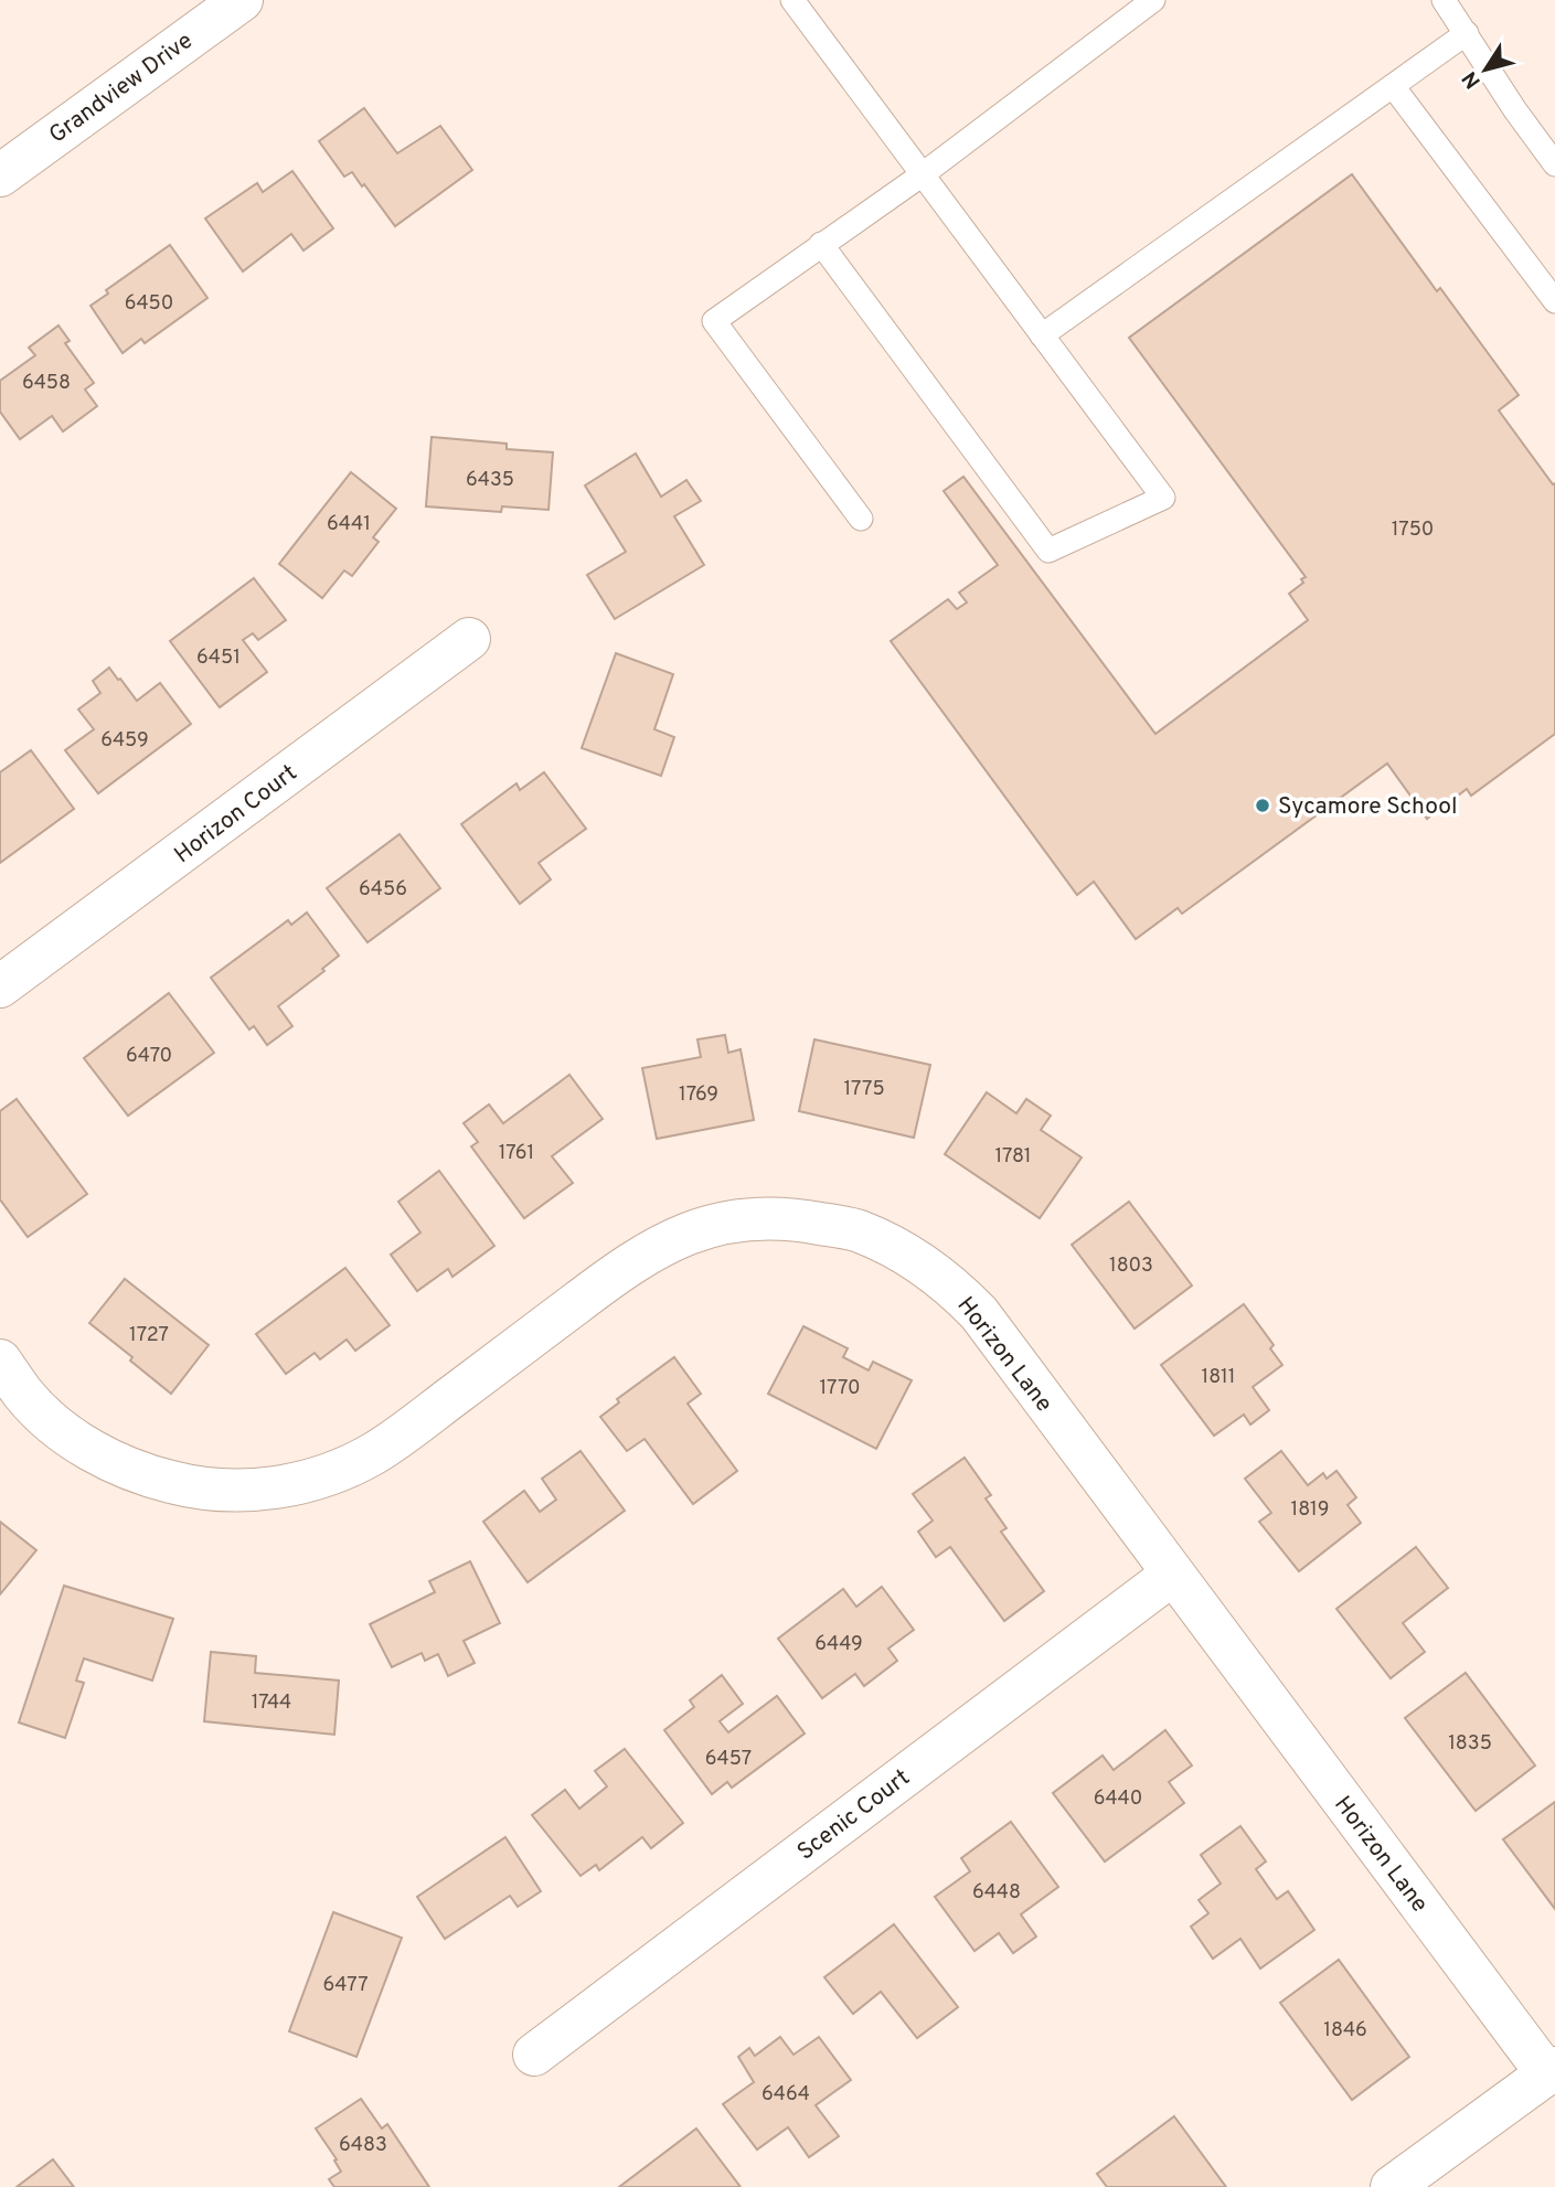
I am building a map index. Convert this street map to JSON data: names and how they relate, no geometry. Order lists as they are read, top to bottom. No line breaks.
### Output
{"streets":{"street":["Grandview Drive","Horizon Court","Horizon Lane","Scenic Court"]},"crossings":[["Horizon Lane","Scenic Court"]],"places":["Sycamore School"],"house_numbers":["6450","6458","6435","6441","1750","6451","6459","6456","6470","1775","1769","1761","1781","1803","1727","1811","1770","1819","6449","1744","1835","6457","6440","6448","6477","1846","6464","6483"],"north":"bottom left"}
